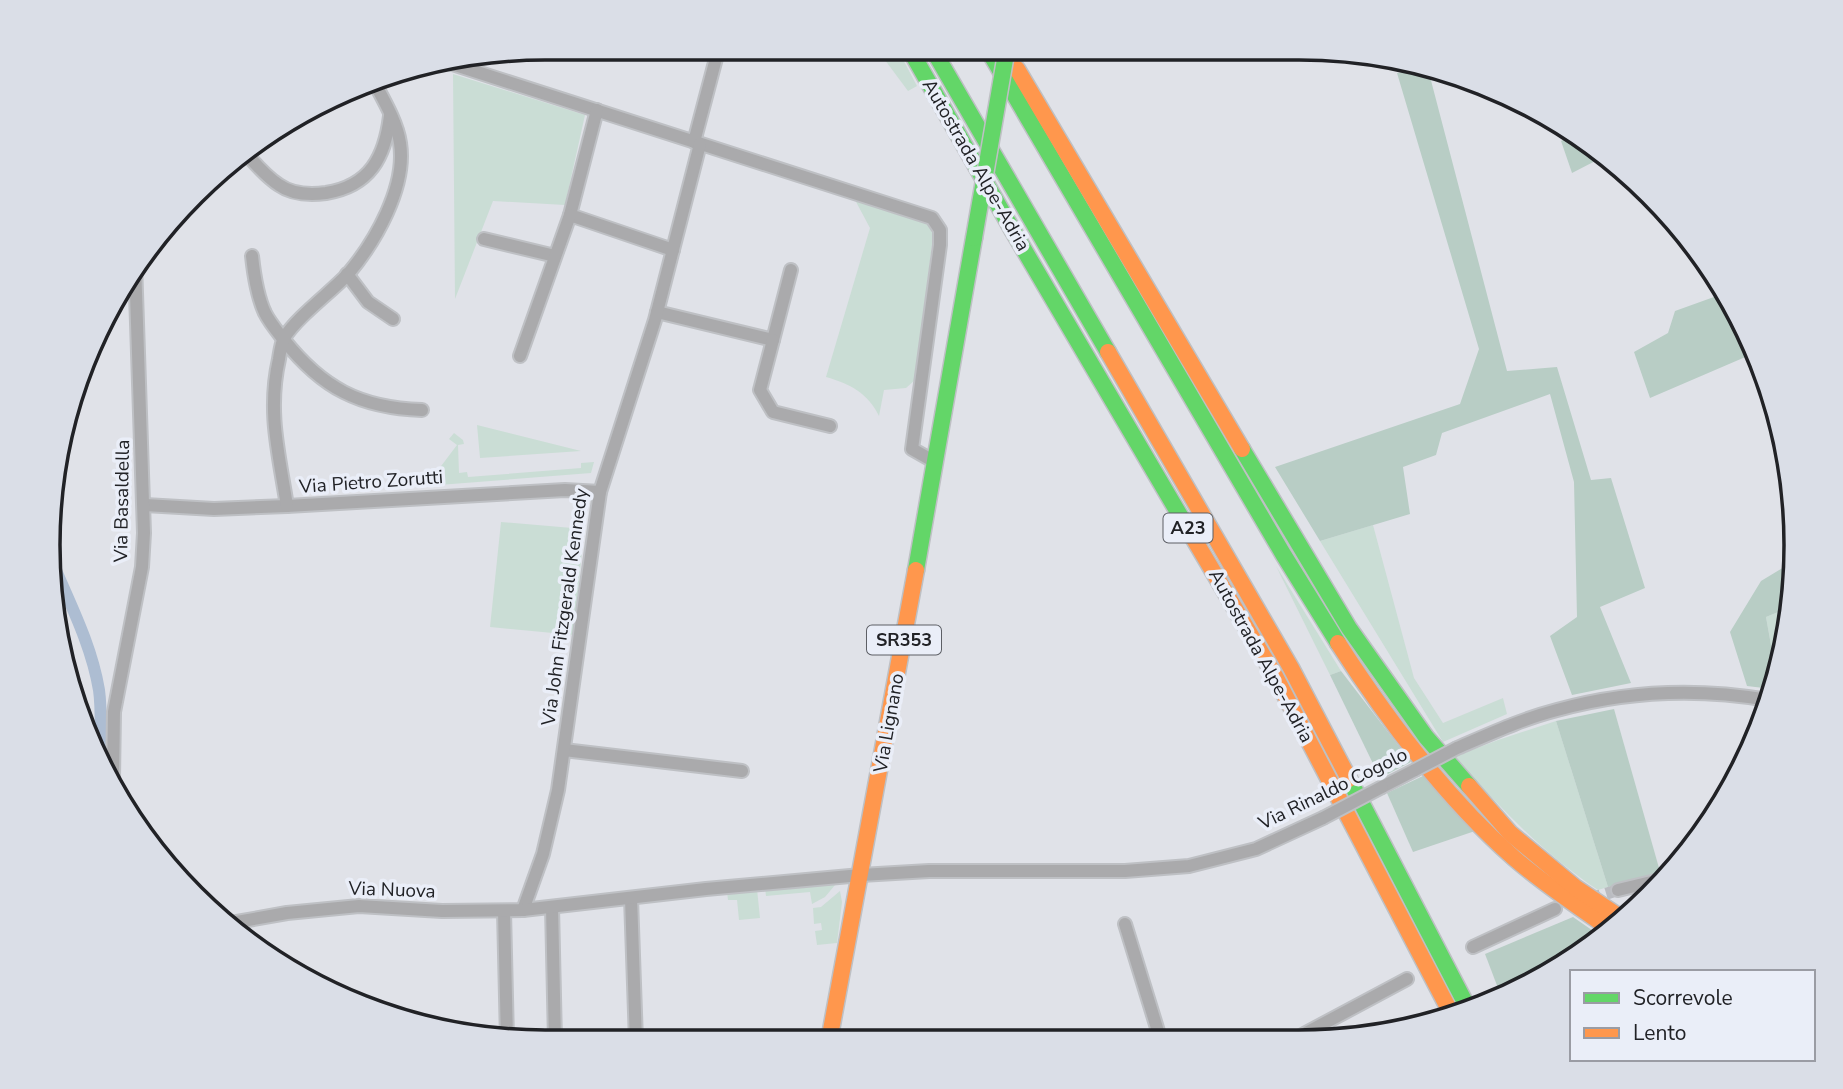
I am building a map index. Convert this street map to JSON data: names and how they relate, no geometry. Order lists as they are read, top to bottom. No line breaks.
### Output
{"streets":{"main road":["Autostrada Alpe-Adria","A23","SR353","Via Lignano"],"street":["Via Pietro Zorutti","Via Basaldella","Via John Fitzgerald Kennedy","Via Rinaldo Cogolo","Via Nuova"]},"crossings":[["Autostrada Alpe-Adria","A23"],["Via Pietro Zorutti","Via Basaldella"],["Via Pietro Zorutti","Via John Fitzgerald Kennedy"],["Via John Fitzgerald Kennedy","Via Nuova"],["Via Lignano","Via Rinaldo Cogolo"],["Via Lignano","Via Nuova"],["Via Rinaldo Cogolo","Via Nuova"]],"legend":["Scorrevole","Lento"]}
